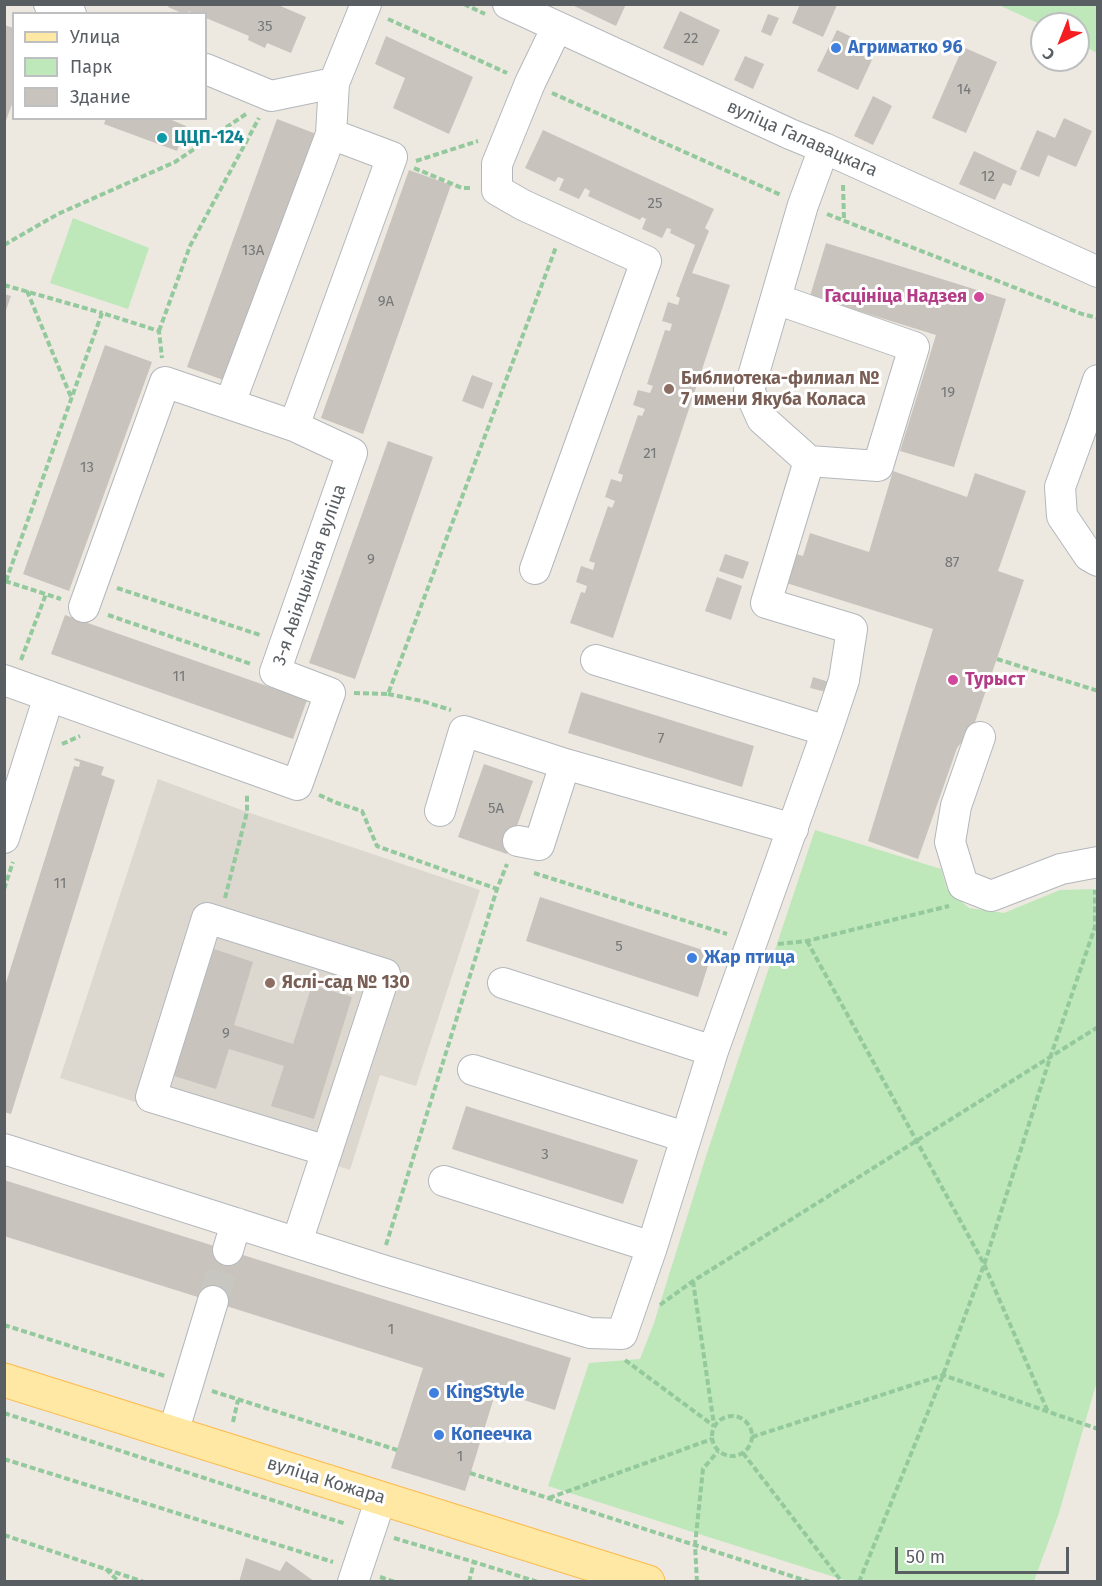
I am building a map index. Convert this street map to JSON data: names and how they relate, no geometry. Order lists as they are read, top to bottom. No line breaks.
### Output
{"streets":{"main road":["вуліца Кожара"],"street":["вуліца Галавацкага","3-я Авіяцыйная вуліца"]},"places":["Агриматко 96","ЦЦП-124","Гасцініца Надзея","Библиотека-филиал № 7 имени Якуба Коласа","Турыст","Жар птица","Яслі-сад № 130","KingStyle","Копеечка"],"house_numbers":["35","22","14","12","25","13А","9А","19","21","13","9","87","11","7","5А","11","5","9","3","1","1"],"legend":["Улица","Парк","Здание"],"scale_bar":"50 m","north":"bottom left"}
